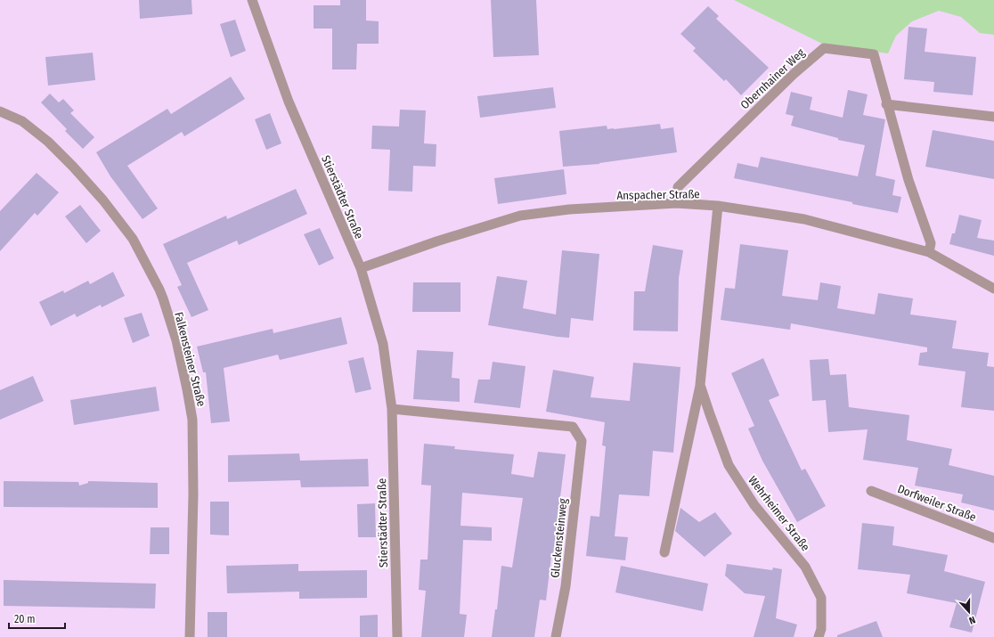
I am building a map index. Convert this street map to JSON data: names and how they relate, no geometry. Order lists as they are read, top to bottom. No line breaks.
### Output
{"streets":{"street":["Obernhainer Weg","Anspacher Straße","Stierstädter Straße","Falkensteiner Straße","Dorfweiler Straße","Wehrheimer Straße","Gluckensteinweg"]},"crossings":[["Obernhainer Weg","Anspacher Straße"],["Anspacher Straße","Stierstädter Straße"],["Anspacher Straße","Wehrheimer Straße"],["Stierstädter Straße","Gluckensteinweg"]],"scale_bar":"20 m","north":"bottom"}
